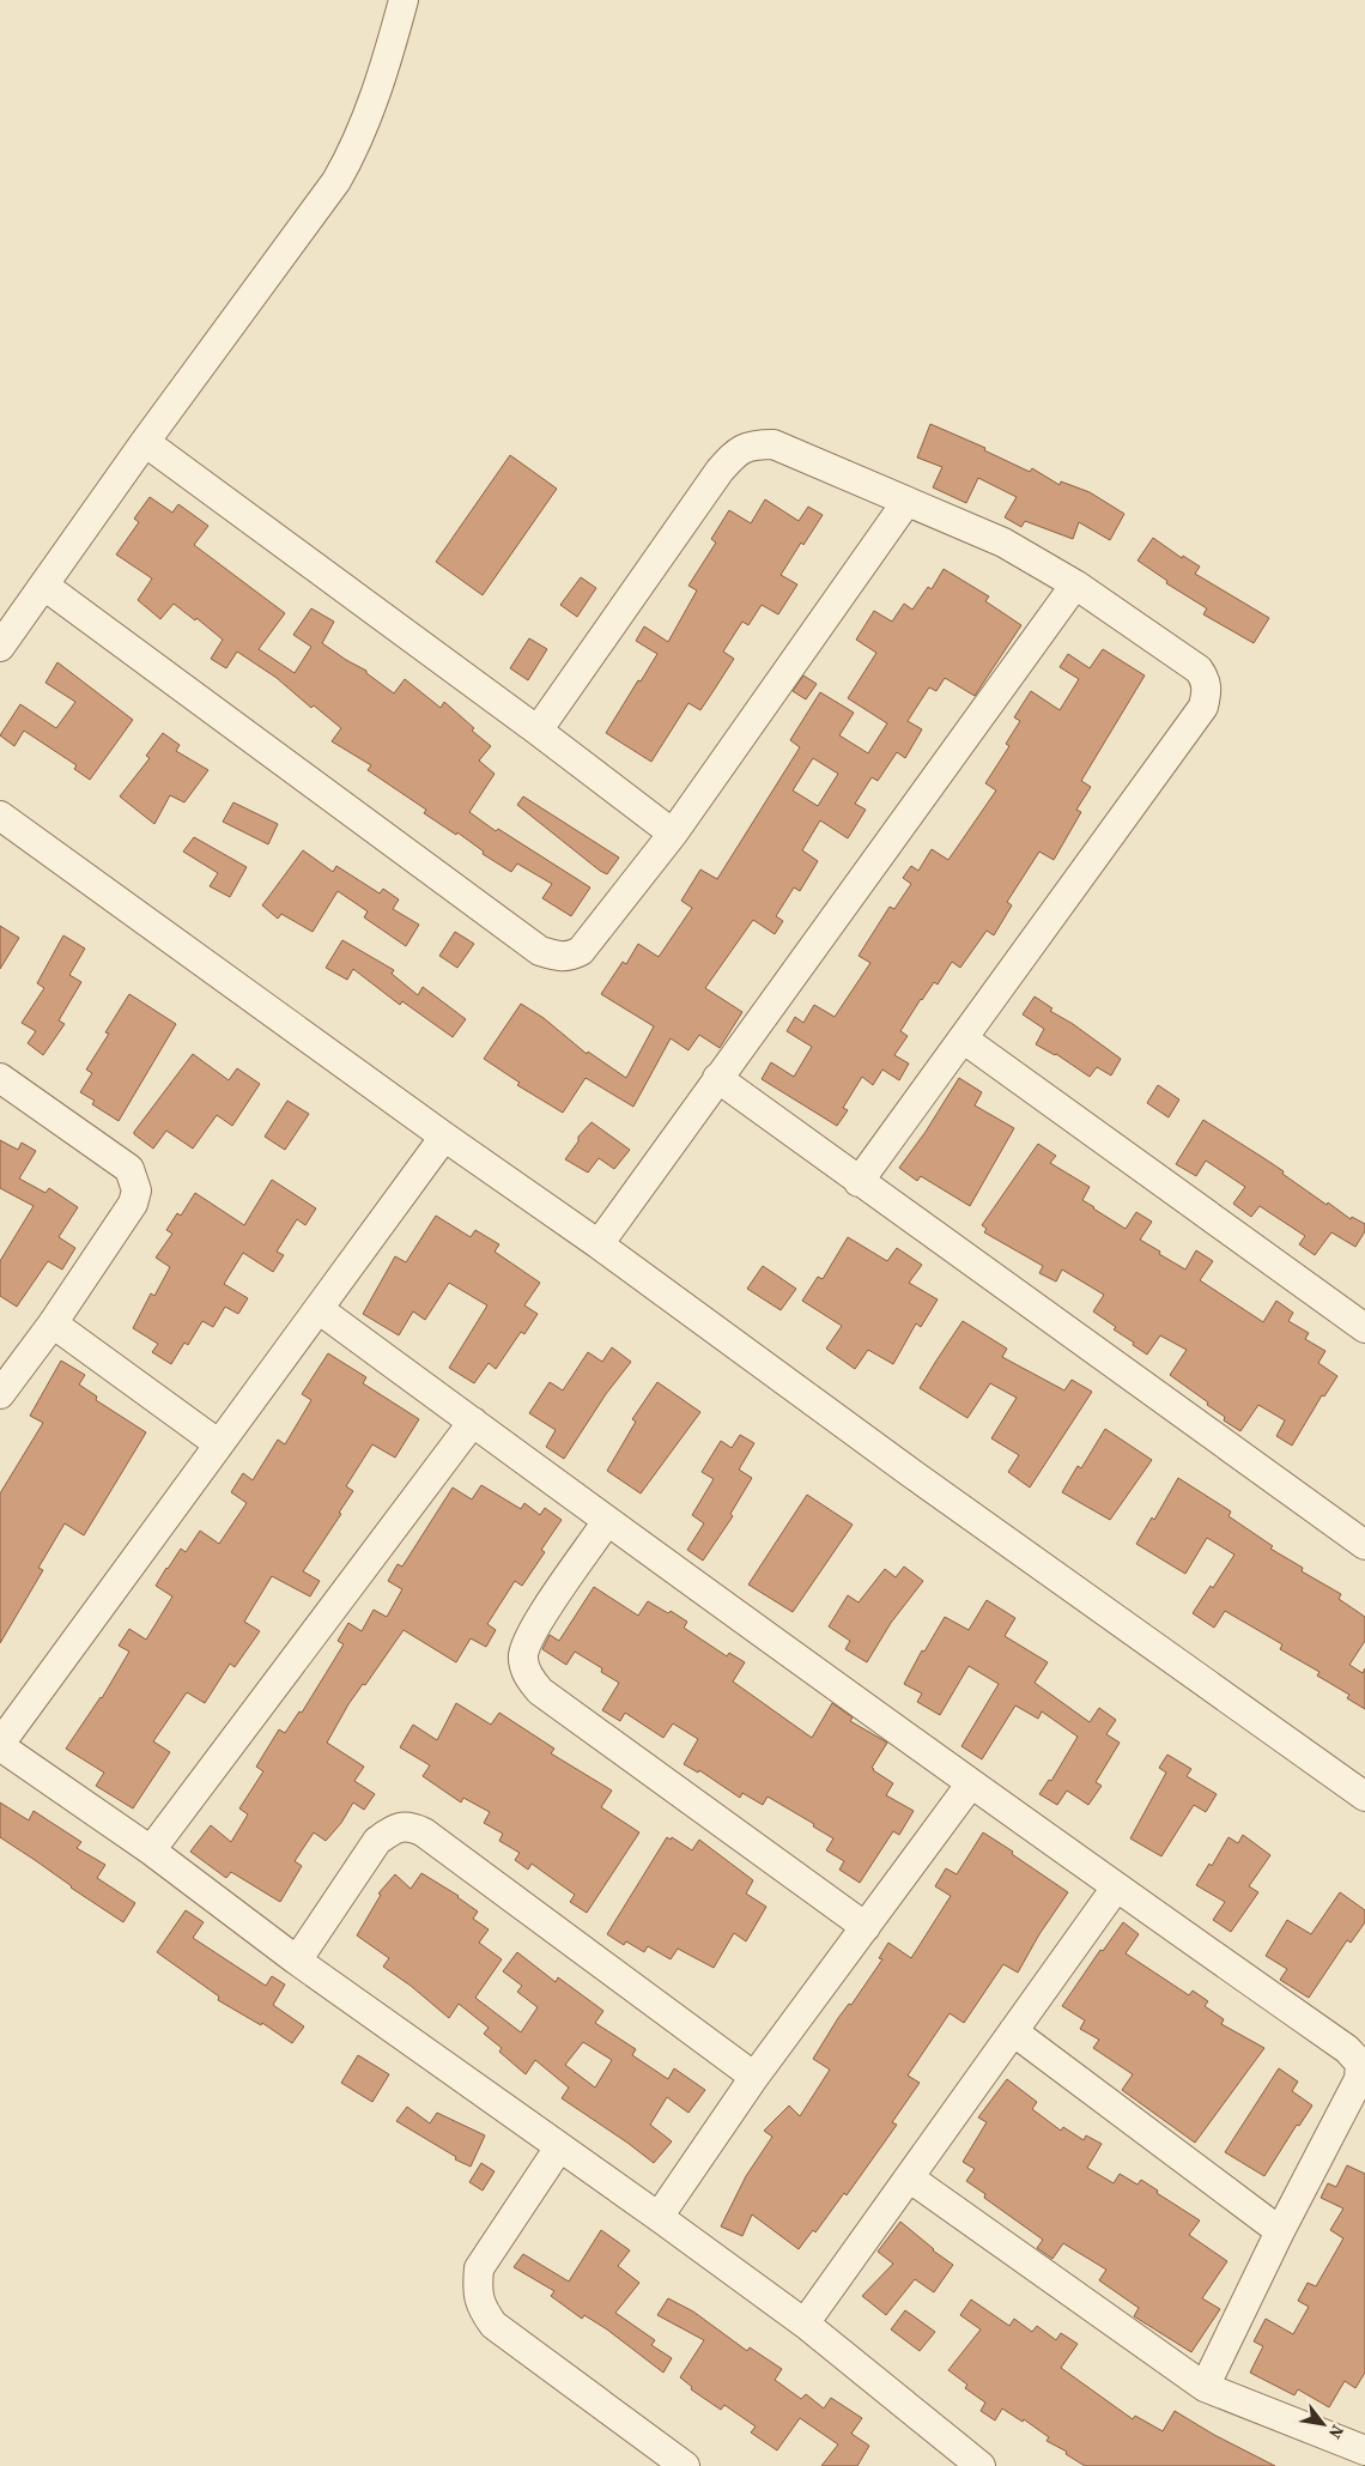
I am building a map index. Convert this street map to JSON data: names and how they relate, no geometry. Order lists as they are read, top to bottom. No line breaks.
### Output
{"north":"bottom right"}
